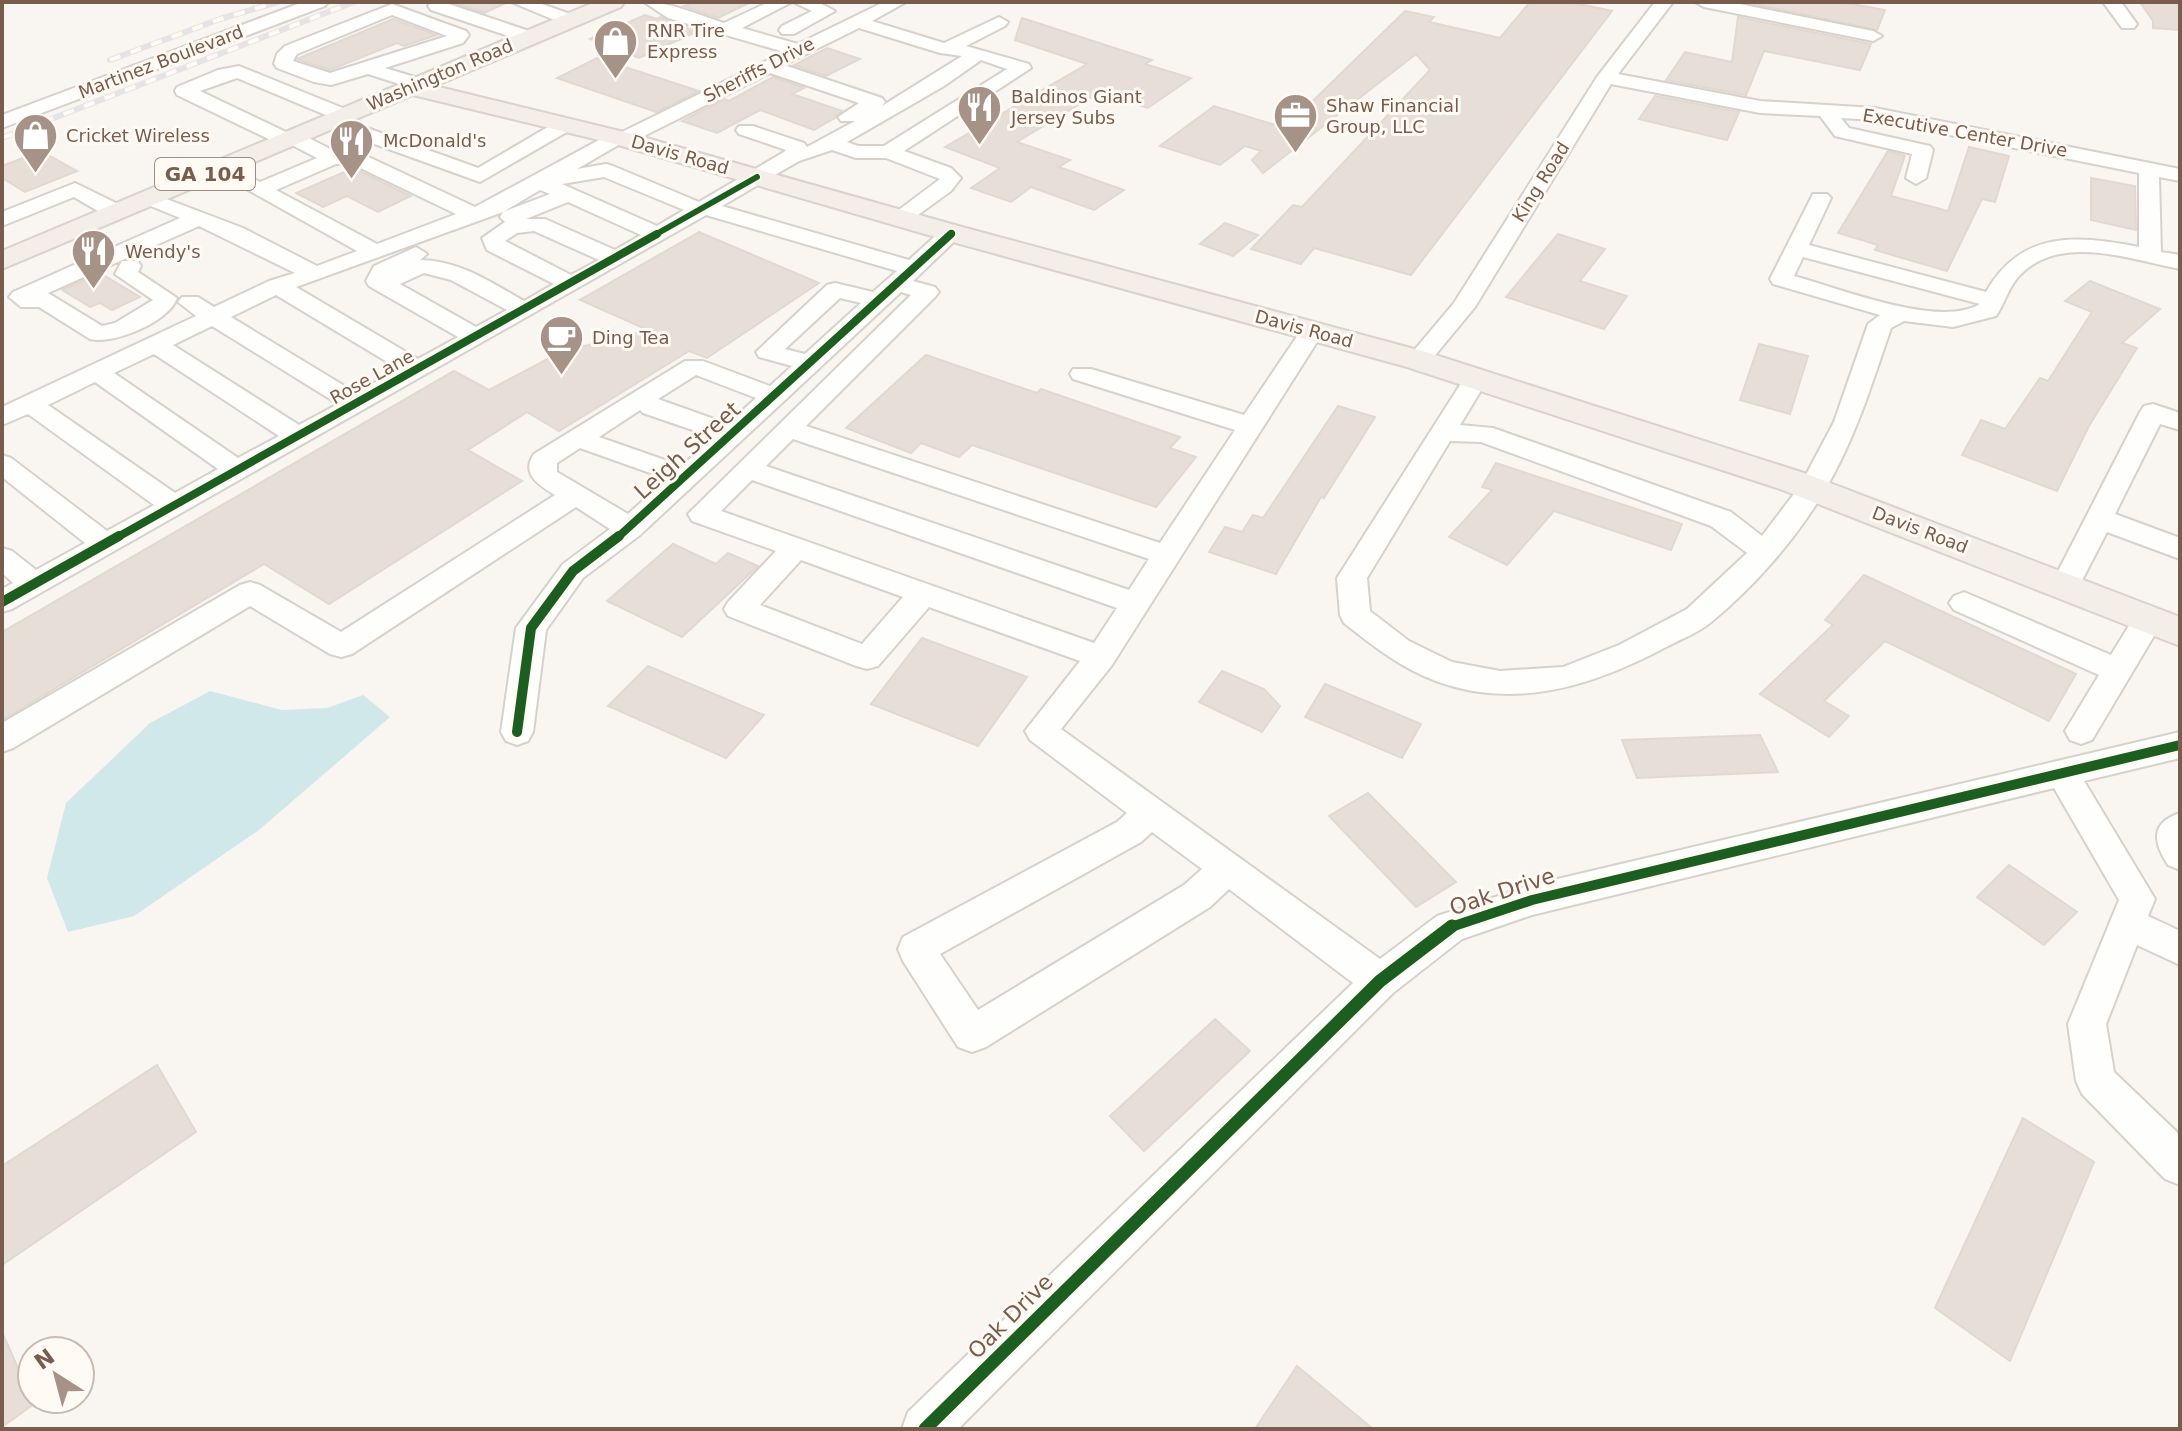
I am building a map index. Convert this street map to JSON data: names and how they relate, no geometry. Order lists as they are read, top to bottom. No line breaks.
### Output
{"streets":{"main road":["Washington Road","Davis Road","GA 104"],"street":["Martinez Boulevard","Sheriffs Drive","Executive Center Drive","King Road","Rose Lane","Leigh Street","Oak Drive"]},"crossings":[["Sheriffs Drive","Davis Road"],["Washington Road","Davis Road"],["Executive Center Drive","King Road"],["Davis Road","King Road"],["Davis Road","Rose Lane"],["Davis Road","Leigh Street"]],"places":{"shop":["RNR Tire Express","Cricket Wireless"],"restaurant":["Baldinos Giant Jersey Subs","McDonald's","Wendy's"],"office":["Shaw Financial Group, LLC"],"cafe":["Ding Tea"]},"north":"top left"}
